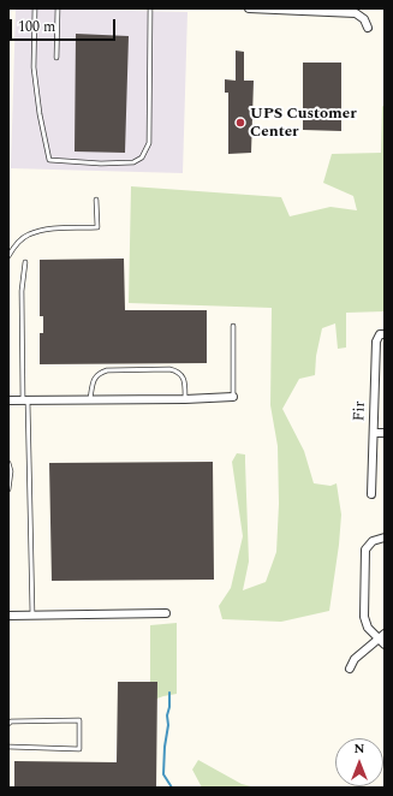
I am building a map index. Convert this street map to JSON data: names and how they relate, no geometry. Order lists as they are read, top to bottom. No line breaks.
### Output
{"streets":{"street":["Fir"]},"places":["UPS Customer Center"],"scale_bar":"100 m","north":"top"}
